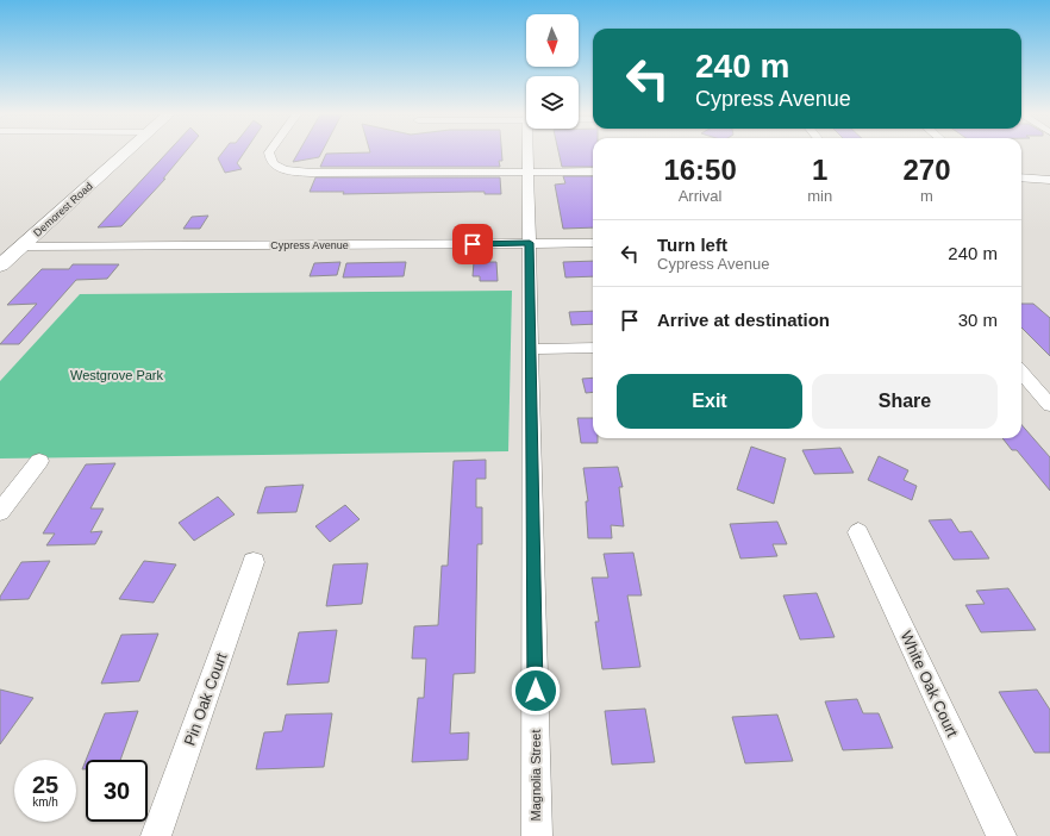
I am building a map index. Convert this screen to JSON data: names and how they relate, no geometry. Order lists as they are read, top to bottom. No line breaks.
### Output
{"streets":{"street":["Demorest Road","Cypress Avenue","White Oak Court","Pin Oak Court","Magnolia Street"]},"crossings":[["Demorest Road","Cypress Avenue"],["Cypress Avenue","Magnolia Street"]],"parks":["Westgrove Park"],"north":"bottom","page":{"turn":["240 m","Cypress Avenue"],"eta":["16:50","Arrival","1","min","270","m"],"list":[{"name":"Turn left","note":"Cypress Avenue","value":"240 m"},{"name":"Arrive at destination","value":"30 m"}],"buttons":["Exit","Share"],"speed":"25 km/h","limit":"30"}}
